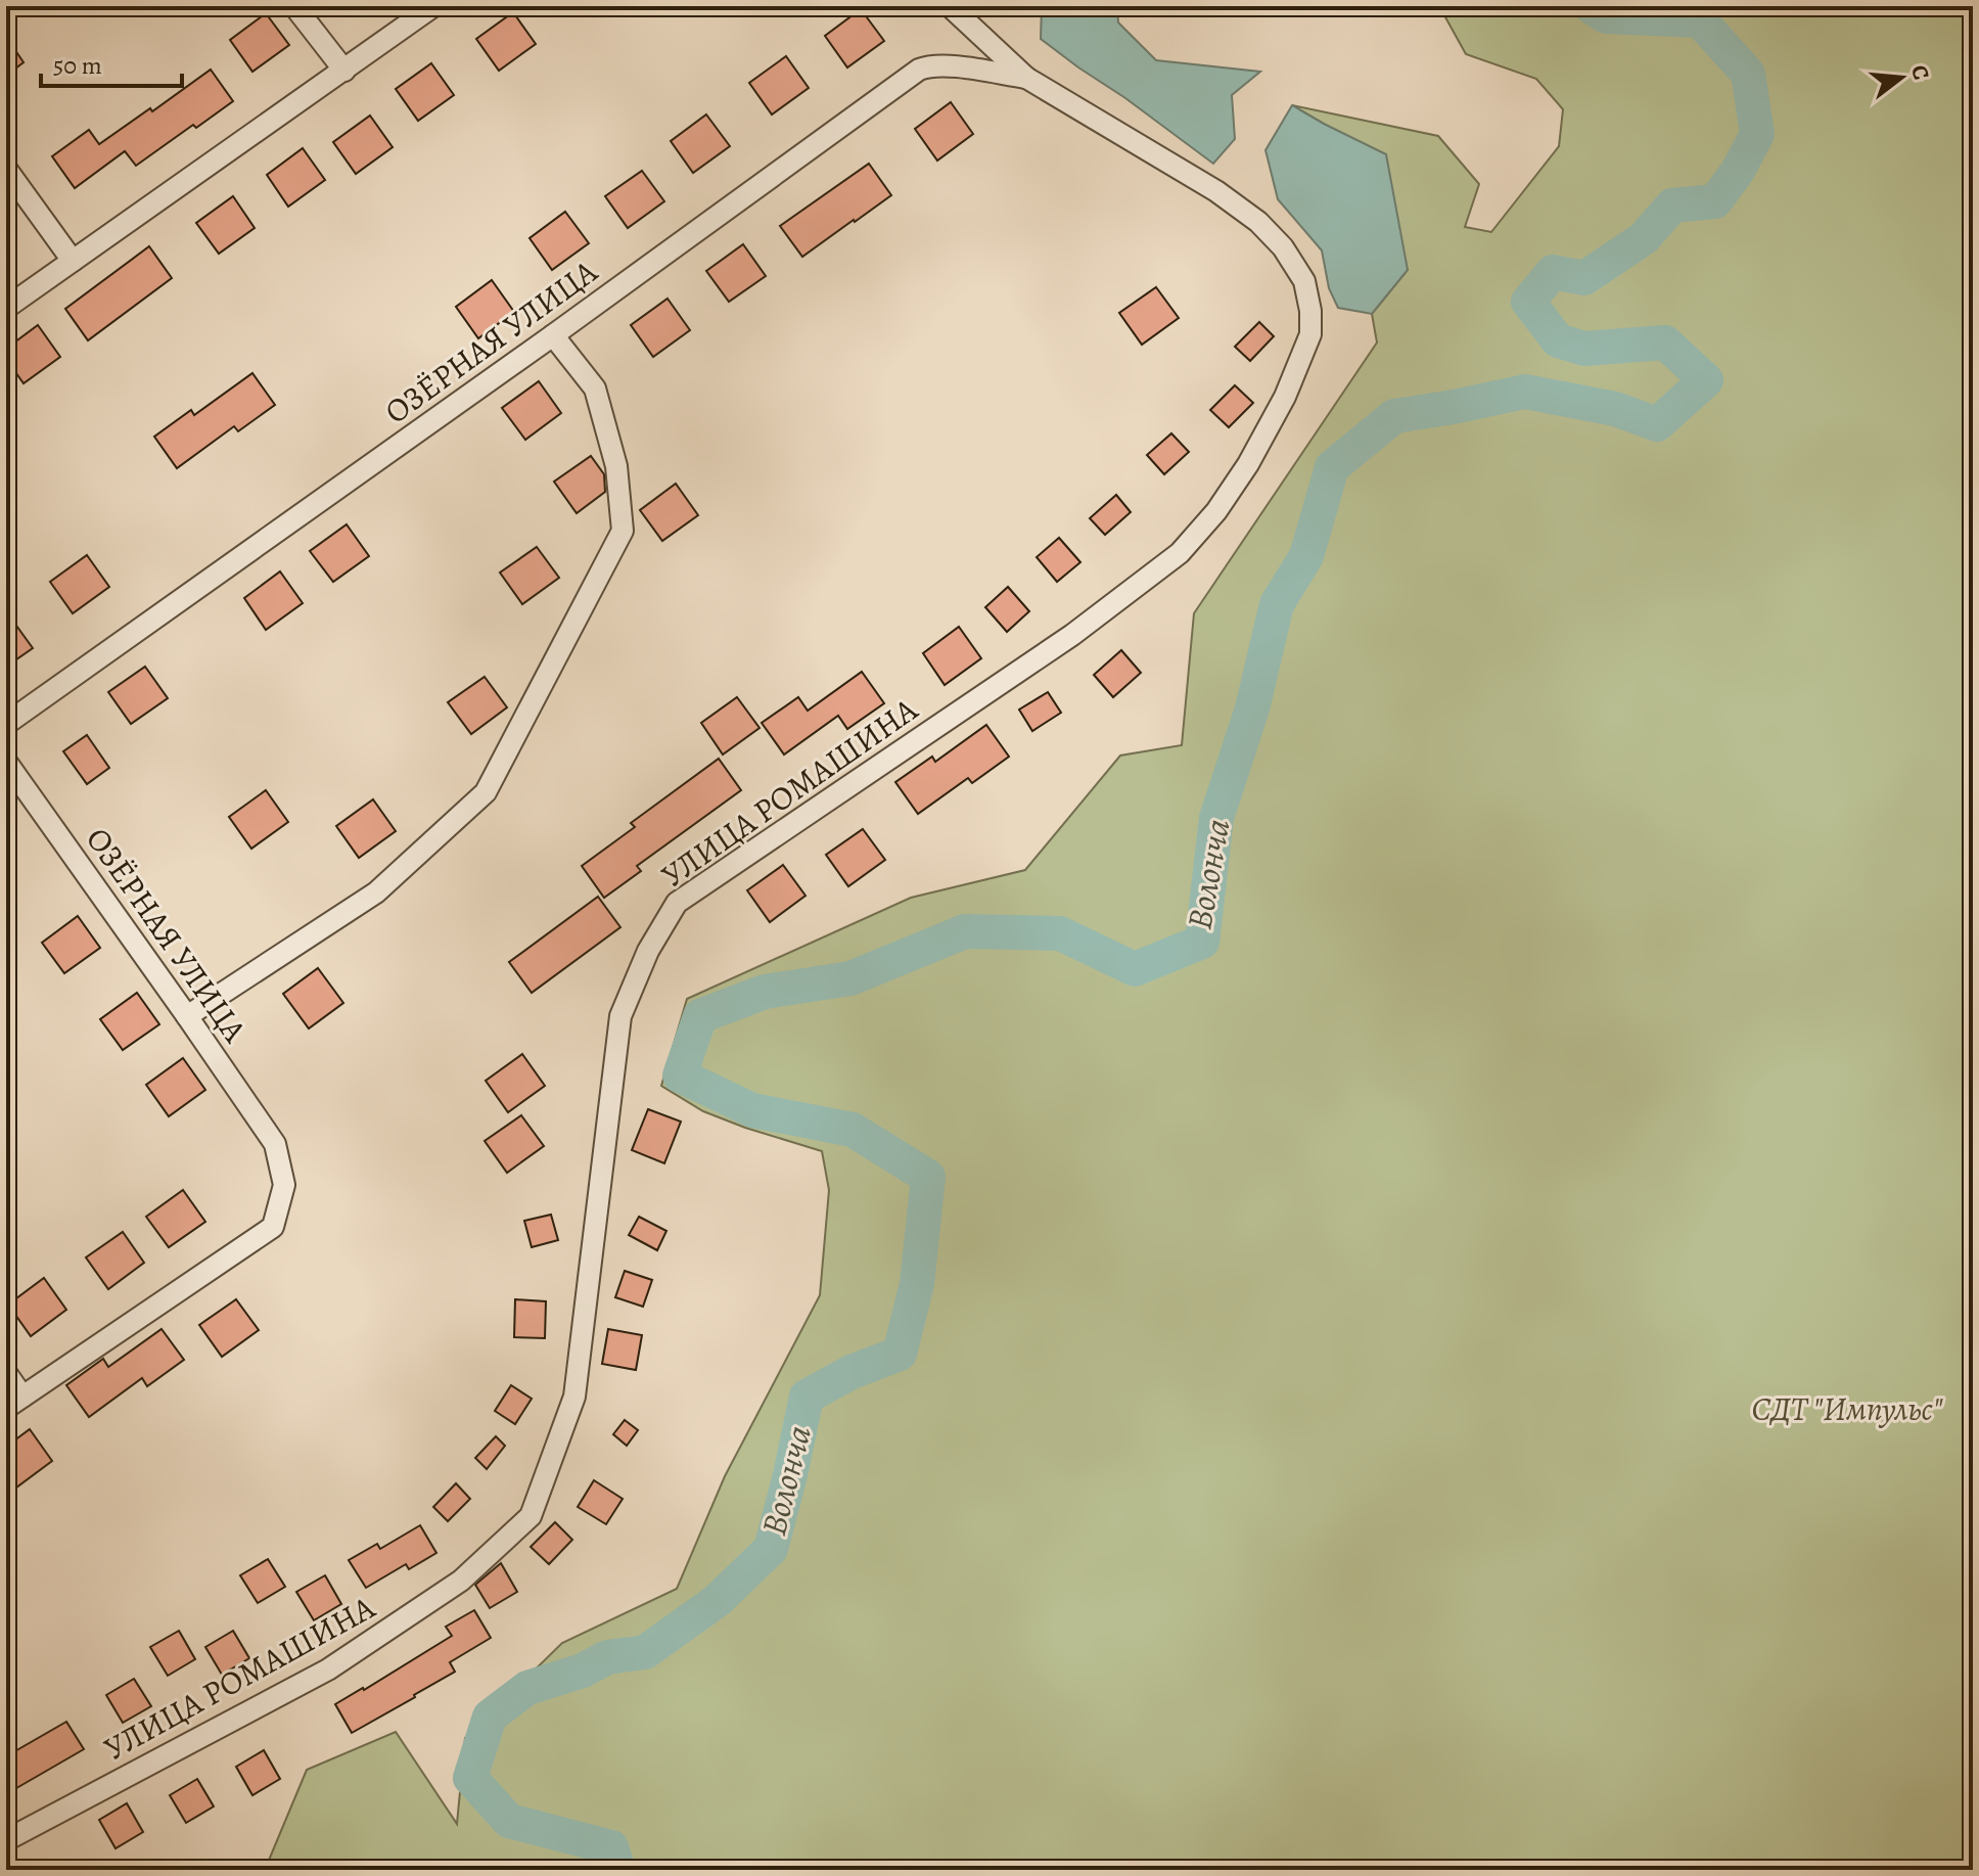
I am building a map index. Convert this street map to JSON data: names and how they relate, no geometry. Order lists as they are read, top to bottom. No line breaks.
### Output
{"streets":{"street":["ОЗЁРНАЯ УЛИЦА","УЛИЦА РОМАШИНА"]},"crossings":[["ОЗЁРНАЯ УЛИЦА","УЛИЦА РОМАШИНА"]],"water":["Волонча"],"parks":["СДТ \"Импульс\""],"scale_bar":"50 m","north":"right"}
